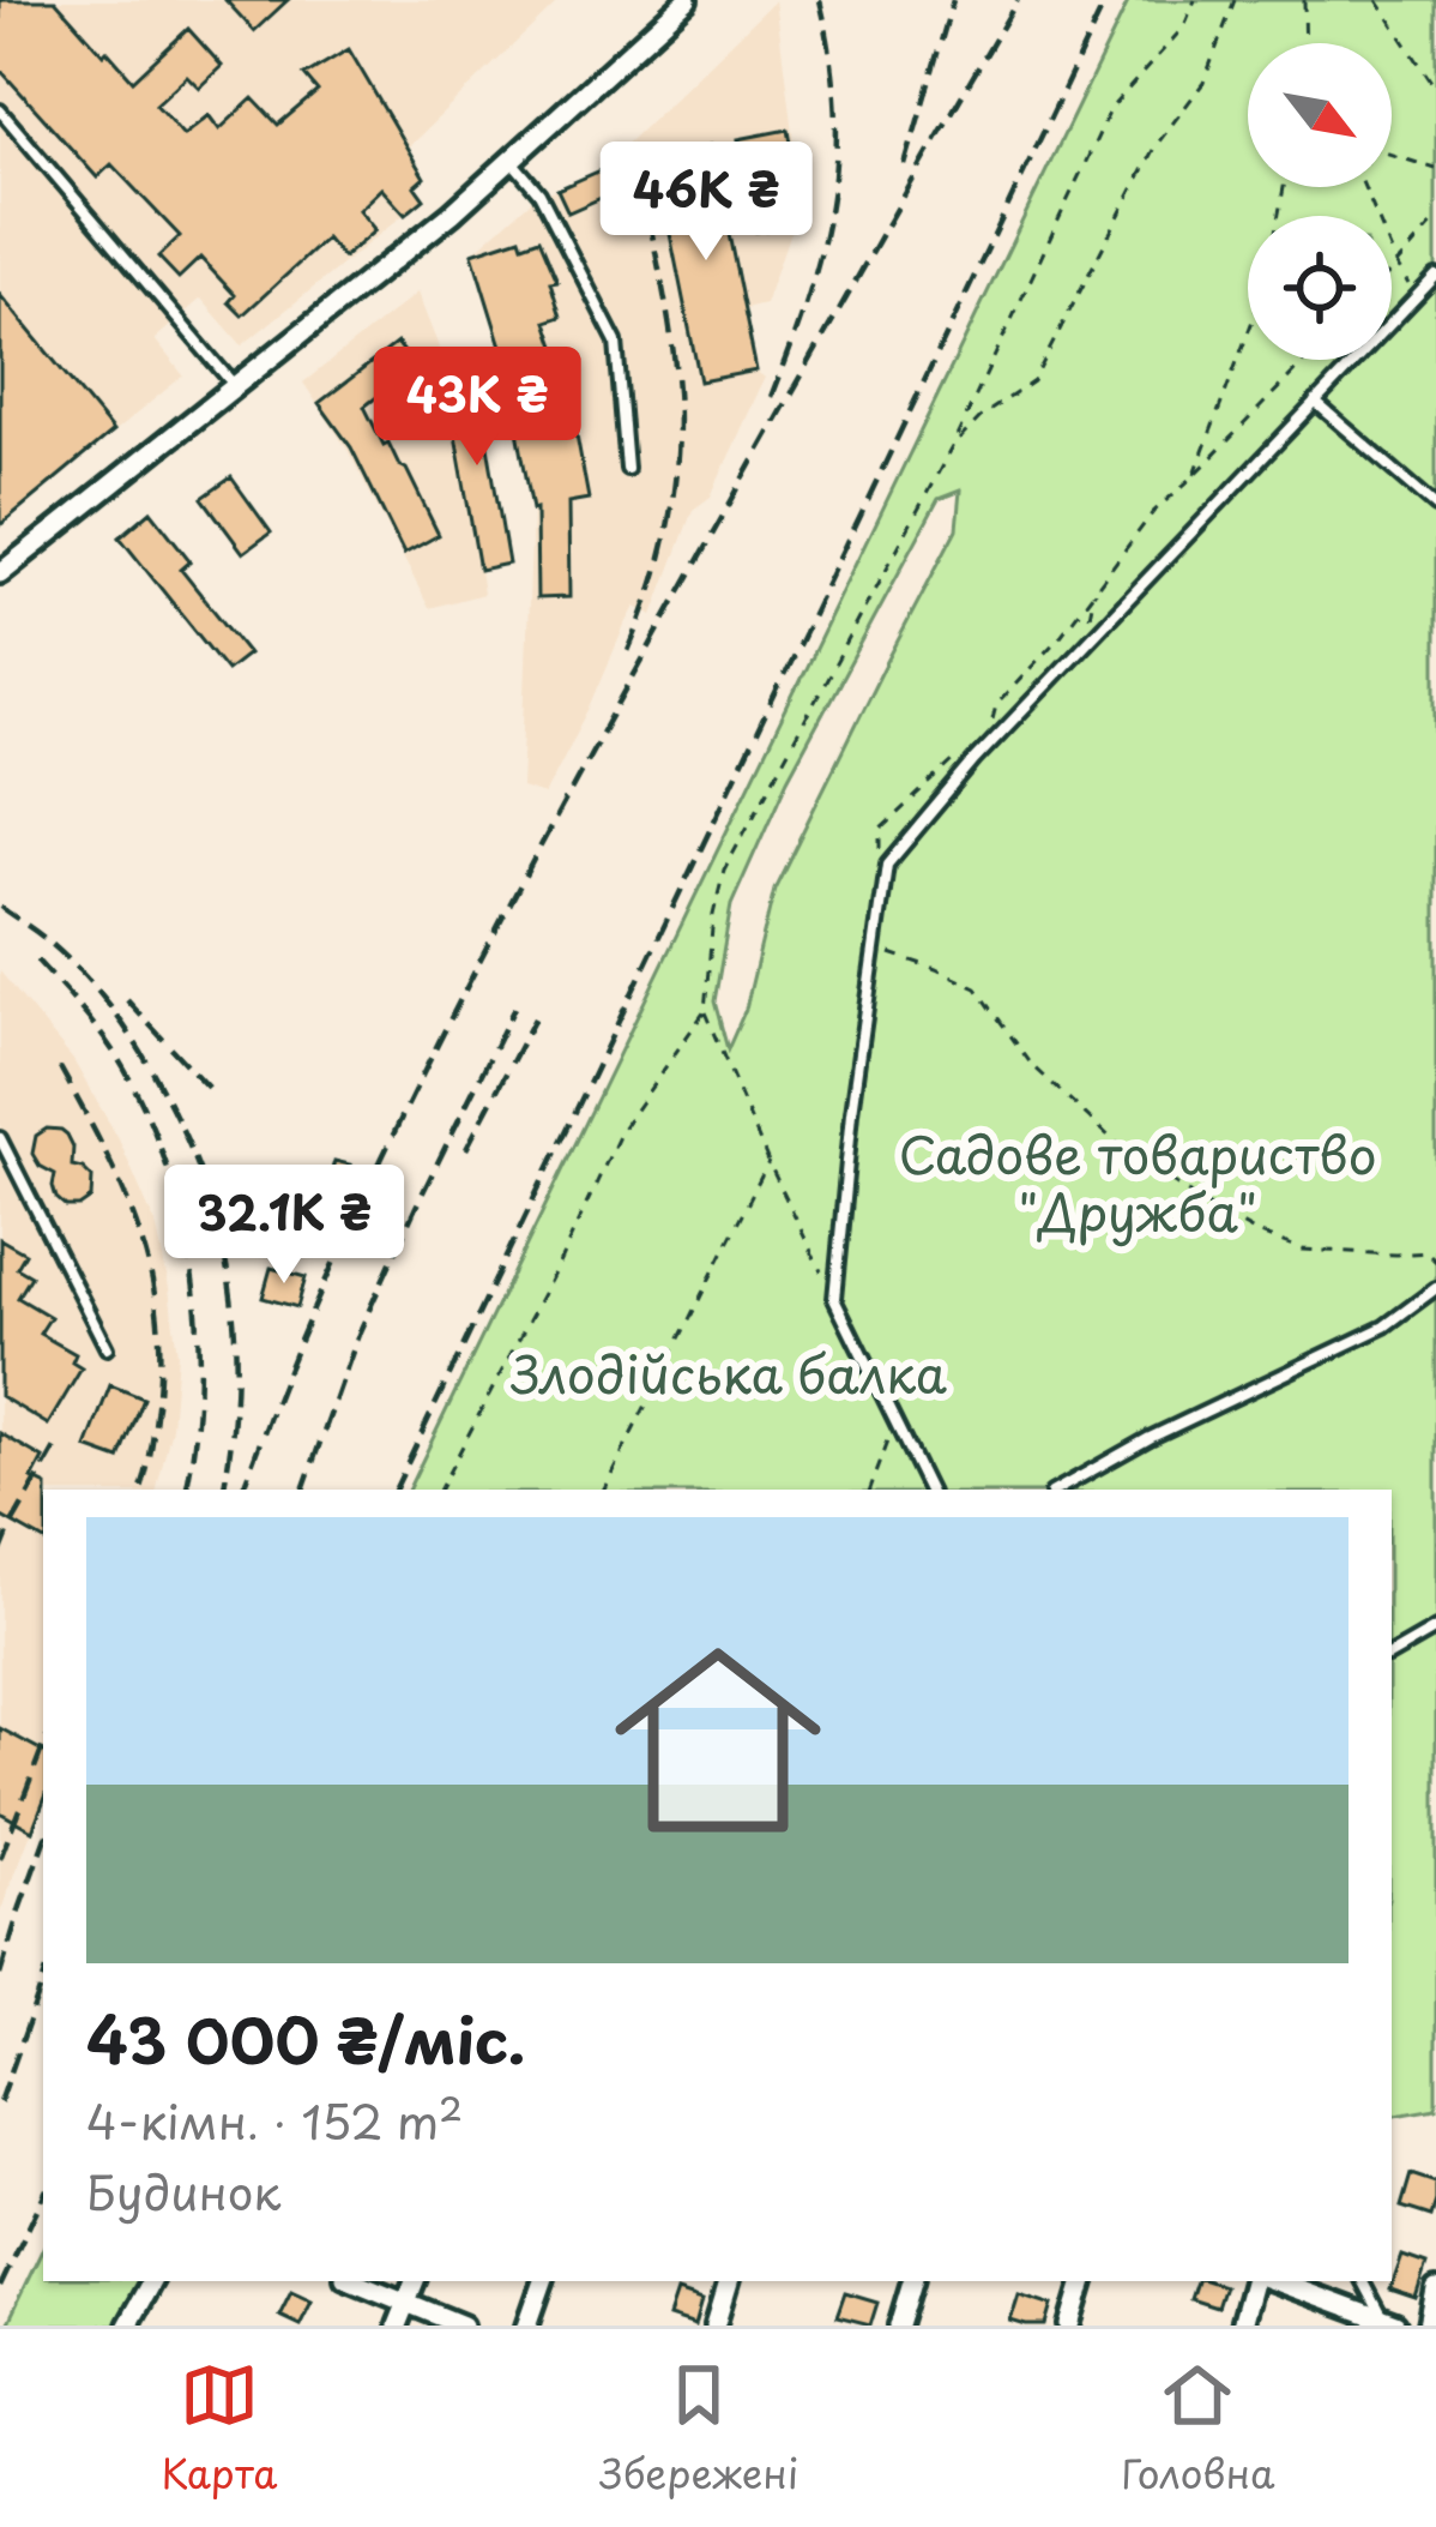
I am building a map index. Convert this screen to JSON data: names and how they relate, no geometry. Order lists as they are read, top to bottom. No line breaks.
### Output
{"parks":["Садове товариство \"Дружба\"","Злодійська балка"],"north":"bottom right","page":{"price":["46K ₴","43K ₴","32.1K ₴"],"list":[{"name":"43 000 ₴/міс.","note":"4-кімн. · 152 m² · Будинок"}],"tabs":["Карта","Збережені","Головна"]}}
